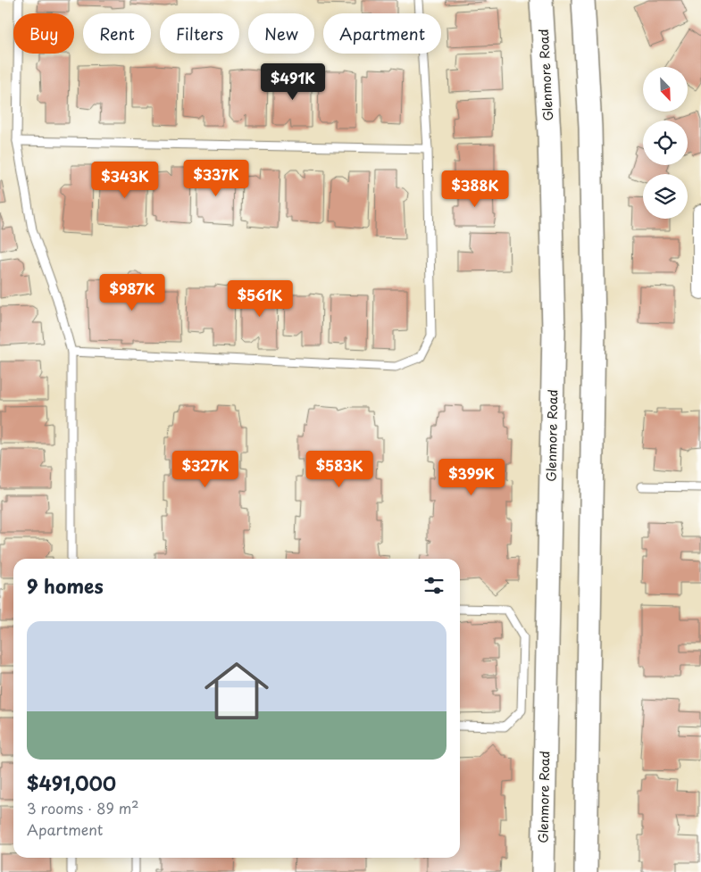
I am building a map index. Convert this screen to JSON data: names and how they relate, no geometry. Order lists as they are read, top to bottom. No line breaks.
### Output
{"streets":{"main road":["Glenmore Road"]},"north":"bottom right","page":{"chip":["Buy","Rent","Filters","New","Apartment"],"price":["$491K","$337K","$343K","$388K","$987K","$561K","$327K","$583K","$399K"],"heading":"9 homes","list":[{"name":"$491,000","note":"3 rooms · 89 m² · Apartment"}]}}
